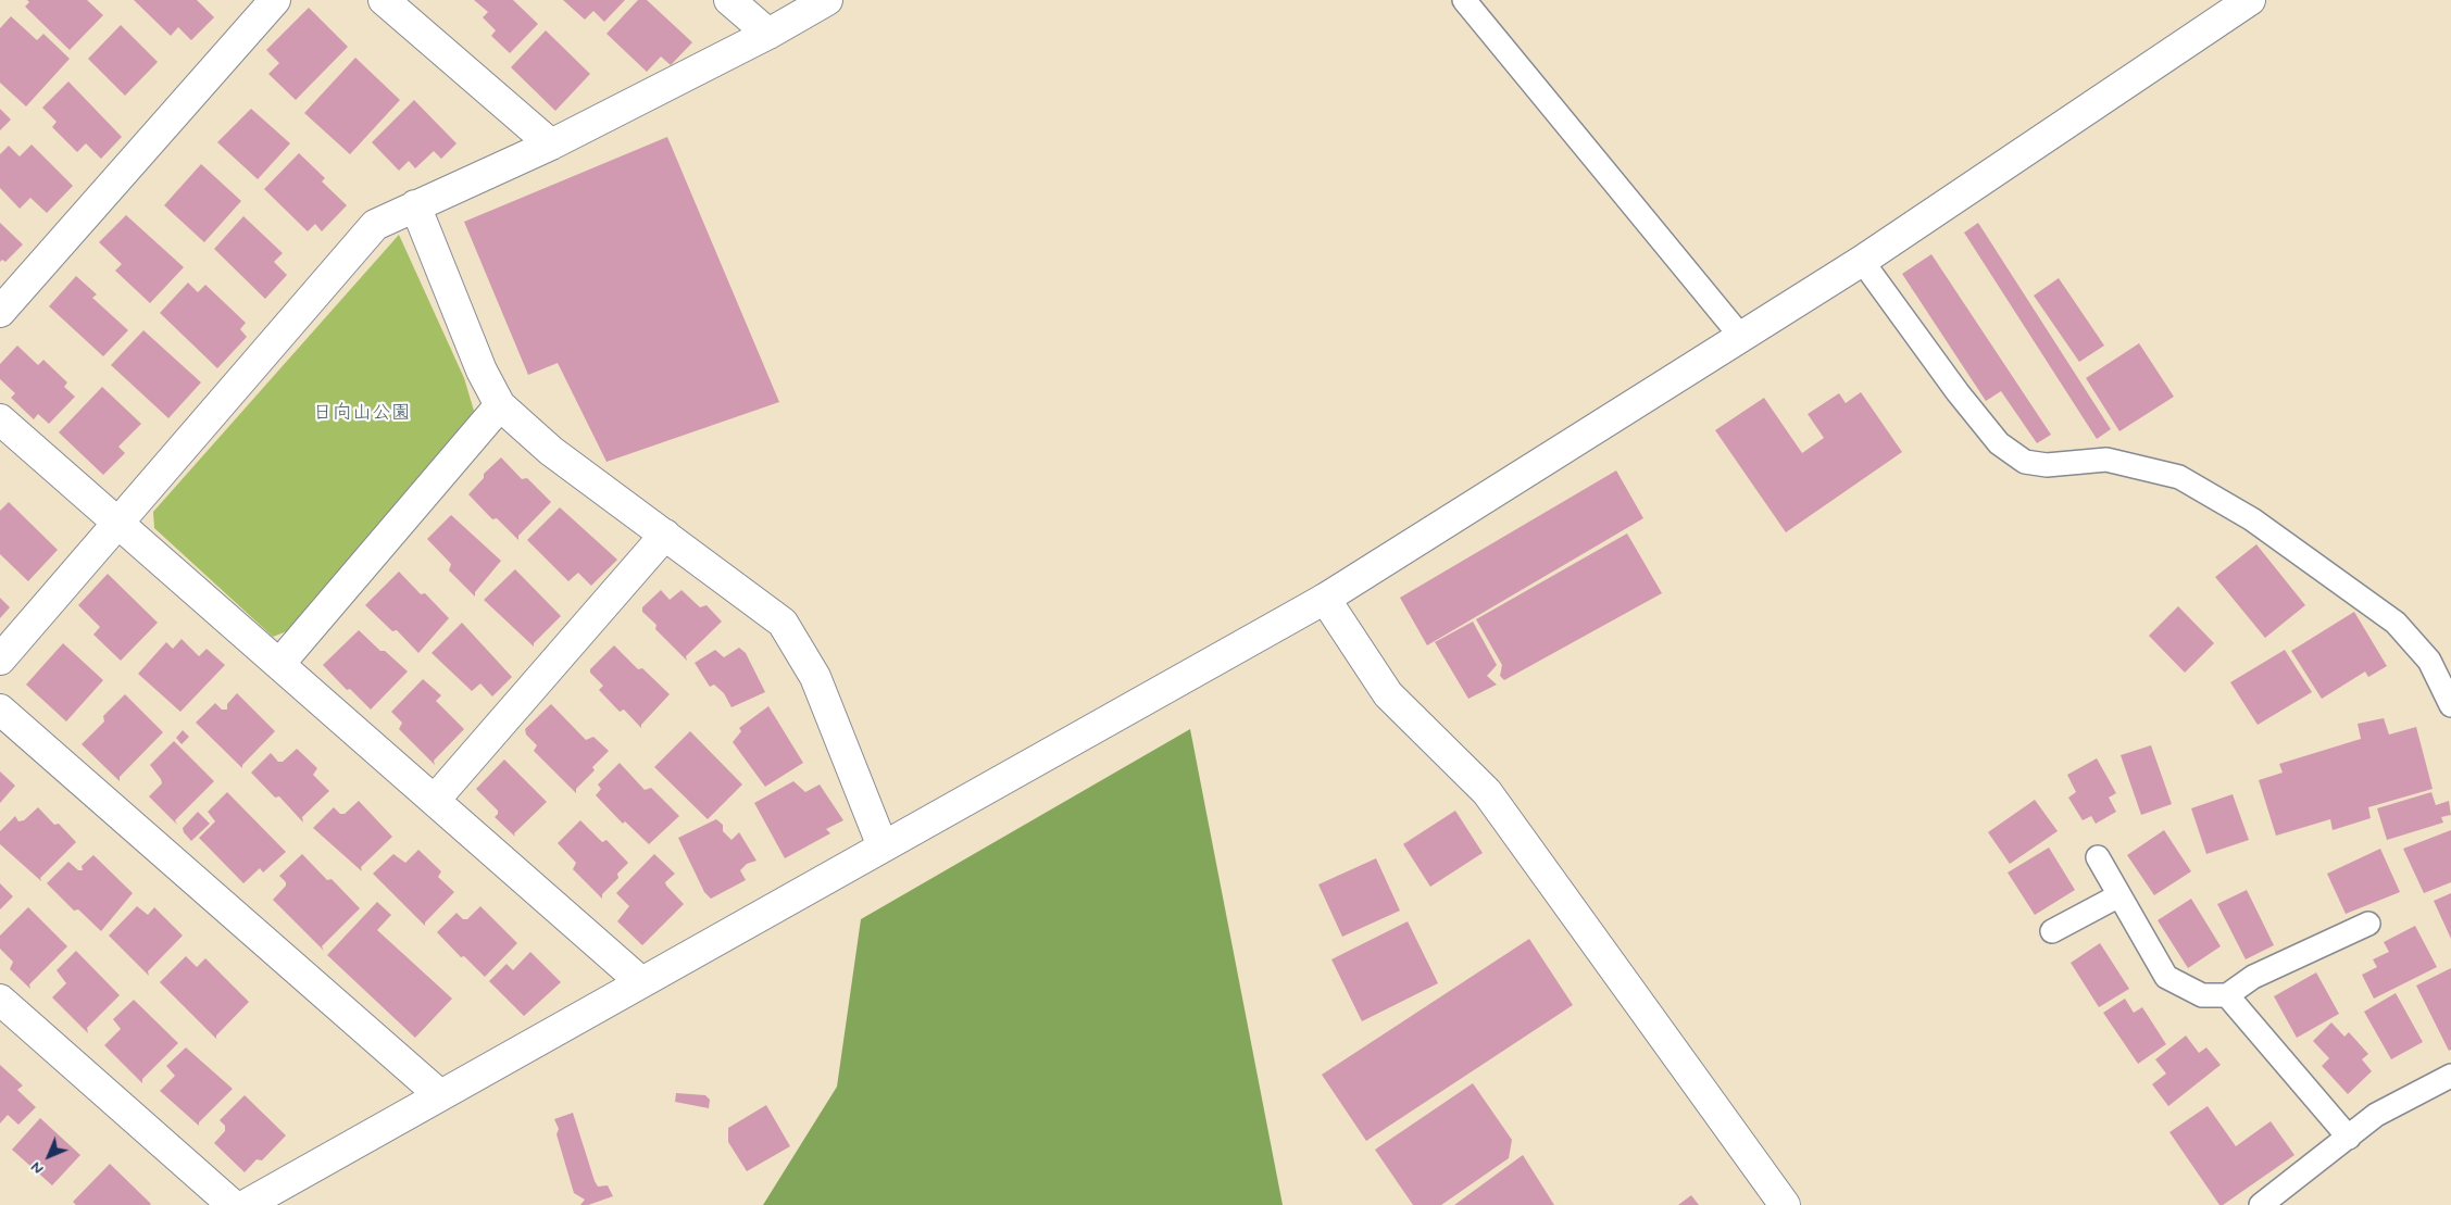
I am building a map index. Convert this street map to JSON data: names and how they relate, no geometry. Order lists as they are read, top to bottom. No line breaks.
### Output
{"parks":["日向山公園"],"north":"bottom left"}
